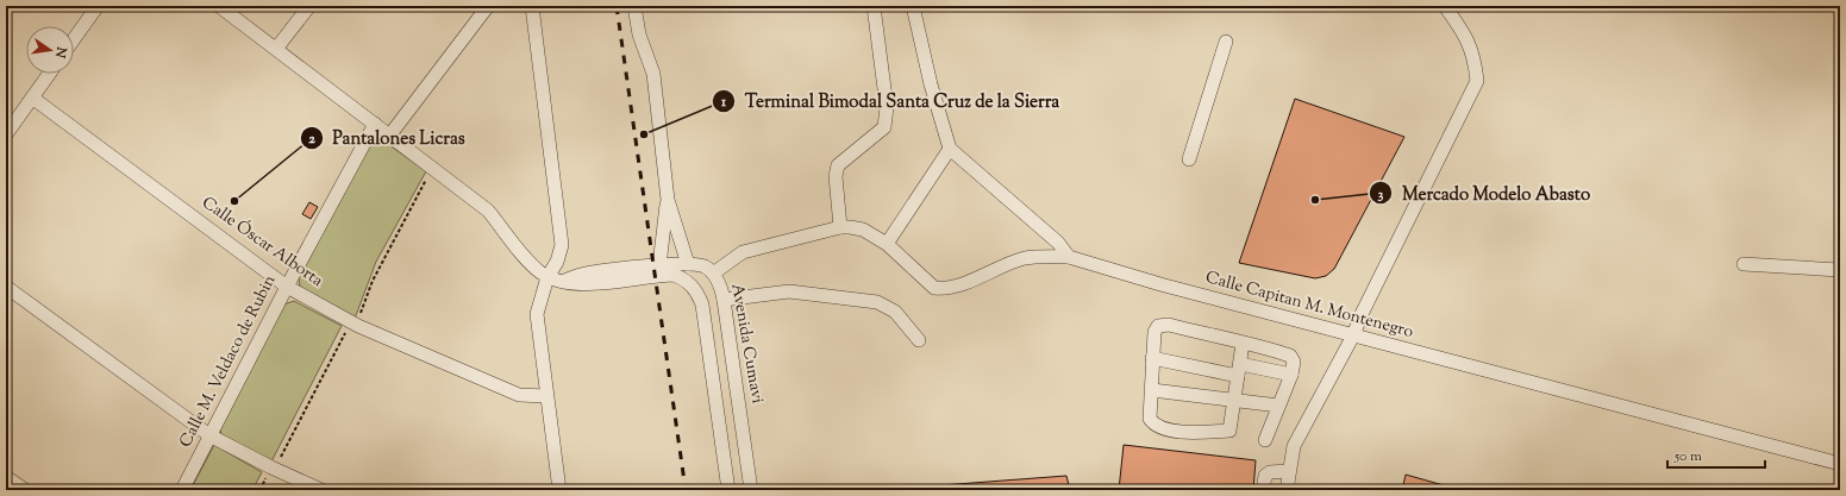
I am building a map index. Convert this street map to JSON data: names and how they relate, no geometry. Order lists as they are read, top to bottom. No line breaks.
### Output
{"streets":{"street":["Calle Óscar Alborta","Calle Capitan M. Montenegro","Avenida Cumavi","Calle M. Veldaco de Rubin"]},"crossings":[["Calle Óscar Alborta","Calle M. Veldaco de Rubin"]],"places":["Terminal Bimodal Santa Cruz de la Sierra","Mercado Modelo Abasto","Pantalones Licras"],"scale_bar":"50 m","north":"right"}
